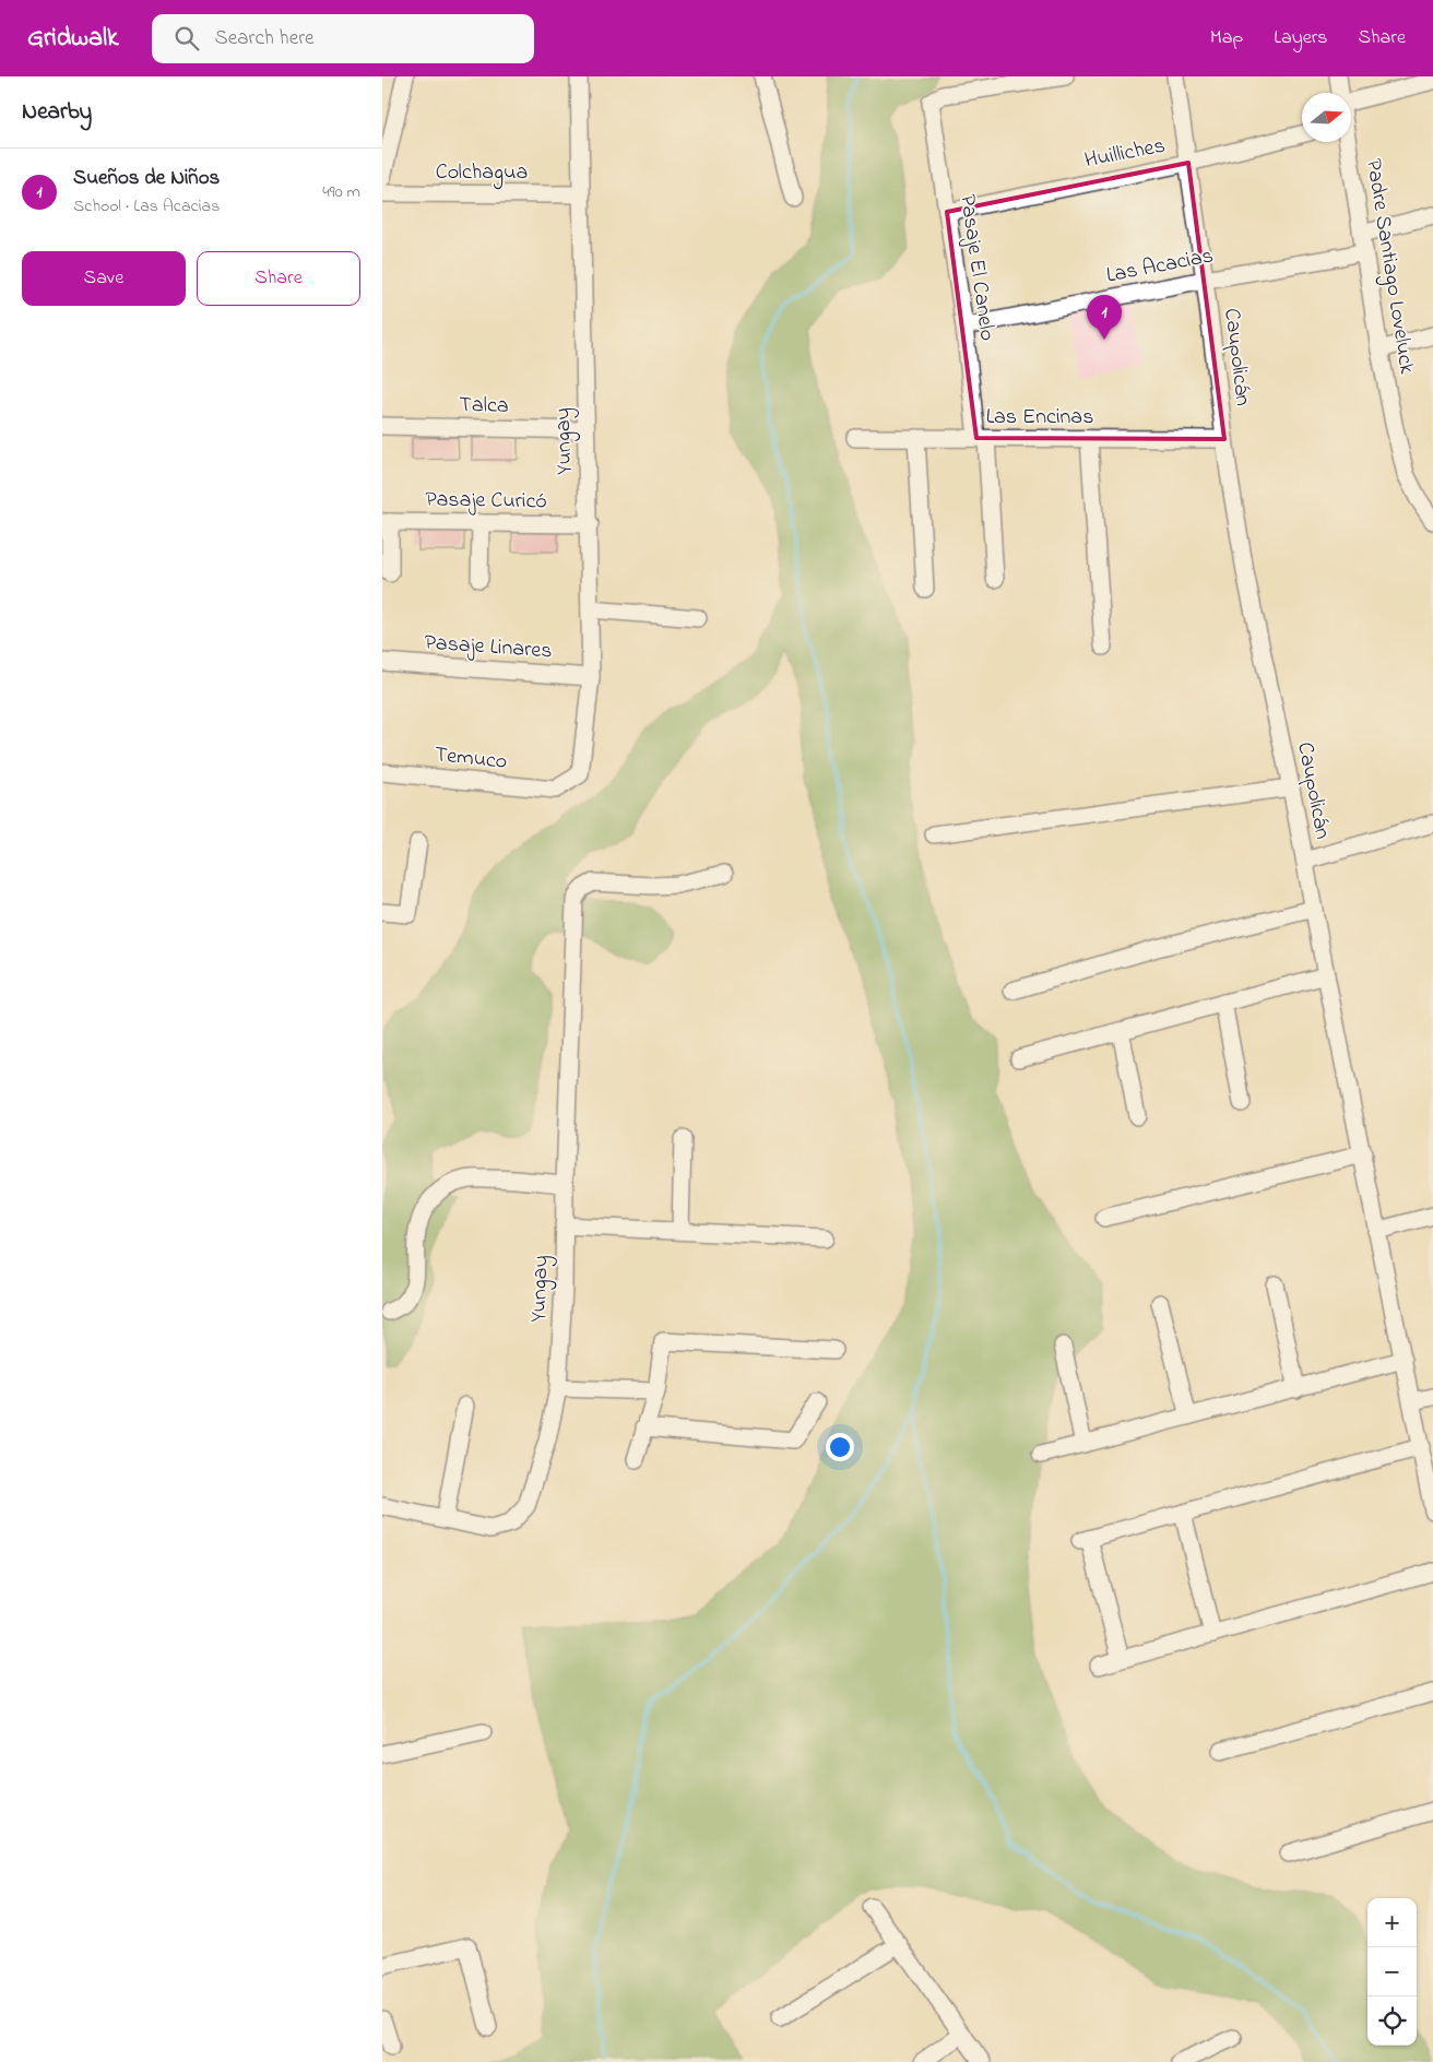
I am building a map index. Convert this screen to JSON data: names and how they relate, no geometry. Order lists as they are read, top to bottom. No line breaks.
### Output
{"streets":{"street":["Huilliches","Colchagua","Las Acacias","Padre Santiago Loveluck","Pasaje El Canelo","Caupolicán","Talca","Las Encinas","Yungay","Pasaje Curicó","Pasaje Linares","Temuco"]},"crossings":[["Huilliches","Pasaje El Canelo"],["Huilliches","Caupolicán"],["Colchagua","Yungay"],["Las Acacias","Padre Santiago Loveluck"],["Las Acacias","Pasaje El Canelo"],["Las Acacias","Caupolicán"],["Pasaje El Canelo","Las Encinas"],["Caupolicán","Las Encinas"],["Talca","Yungay"],["Yungay","Pasaje Curicó"],["Yungay","Pasaje Linares"],["Yungay","Temuco"]],"north":"right","page":{"header":"Gridwalk","search":"Search here","nav":["Map","Layers","Share"],"heading":"Nearby","list":[{"mark":"1","name":"Sueños de Niños","note":"School · Las Acacias","value":"490 m"}],"buttons":["Save","Share"],"pins":"1","map_buttons":["+","−"]}}
